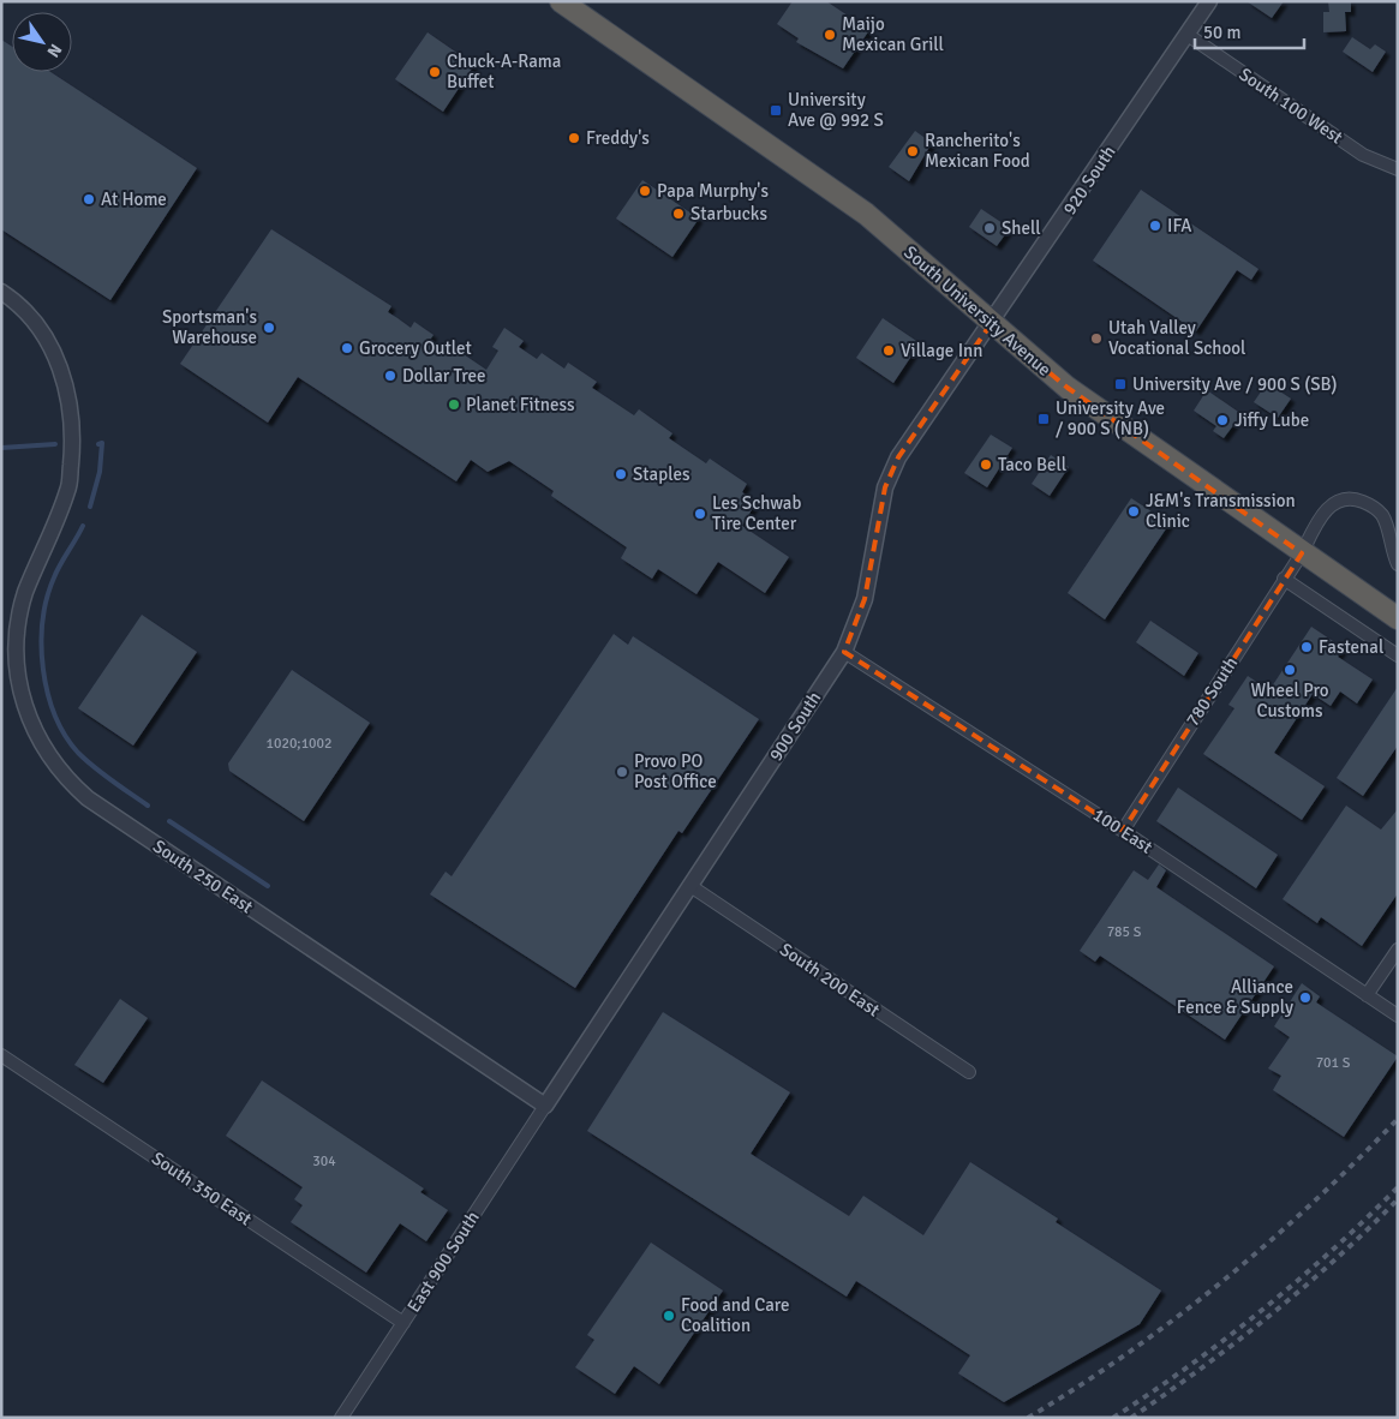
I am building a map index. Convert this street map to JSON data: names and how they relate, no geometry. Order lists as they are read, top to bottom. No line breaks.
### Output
{"streets":{"highway":["South University Avenue"],"street":["South 100 West","920 South","780 South","900 South","100 East","South 250 East","South 200 East","South 350 East","East 900 South"]},"crossings":[["South 100 West","920 South"],["920 South","South University Avenue"],["920 South","900 South"],["South University Avenue","780 South"],["South University Avenue","900 South"],["780 South","100 East"],["900 South","100 East"],["900 South","South 250 East"],["900 South","South 200 East"],["900 South","East 900 South"],["South 250 East","East 900 South"],["South 350 East","East 900 South"]],"places":{"other":["Maijo Mexican Grill","Chuck-A-Rama Buffet","Freddy's","Rancherito's Mexican Food","Papa Murphy's","At Home","Starbucks","IFA","Shell","Sportsman's Warehouse","Utah Valley Vocational School","Grocery Outlet","Village Inn","Dollar Tree","Planet Fitness","Jiffy Lube","Taco Bell","Staples","J&M's Transmission Clinic","Les Schwab Tire Center","Fastenal","Wheel Pro Customs","Provo PO Post Office","Alliance Fence & Supply","Food and Care Coalition"],"transit":["University Ave @ 992 S","University Ave / 900 S (SB)","University Ave / 900 S (NB)"]},"house_numbers":["1020;1002","785 S","701 S","304"],"scale_bar":"50 m","north":"bottom right"}
